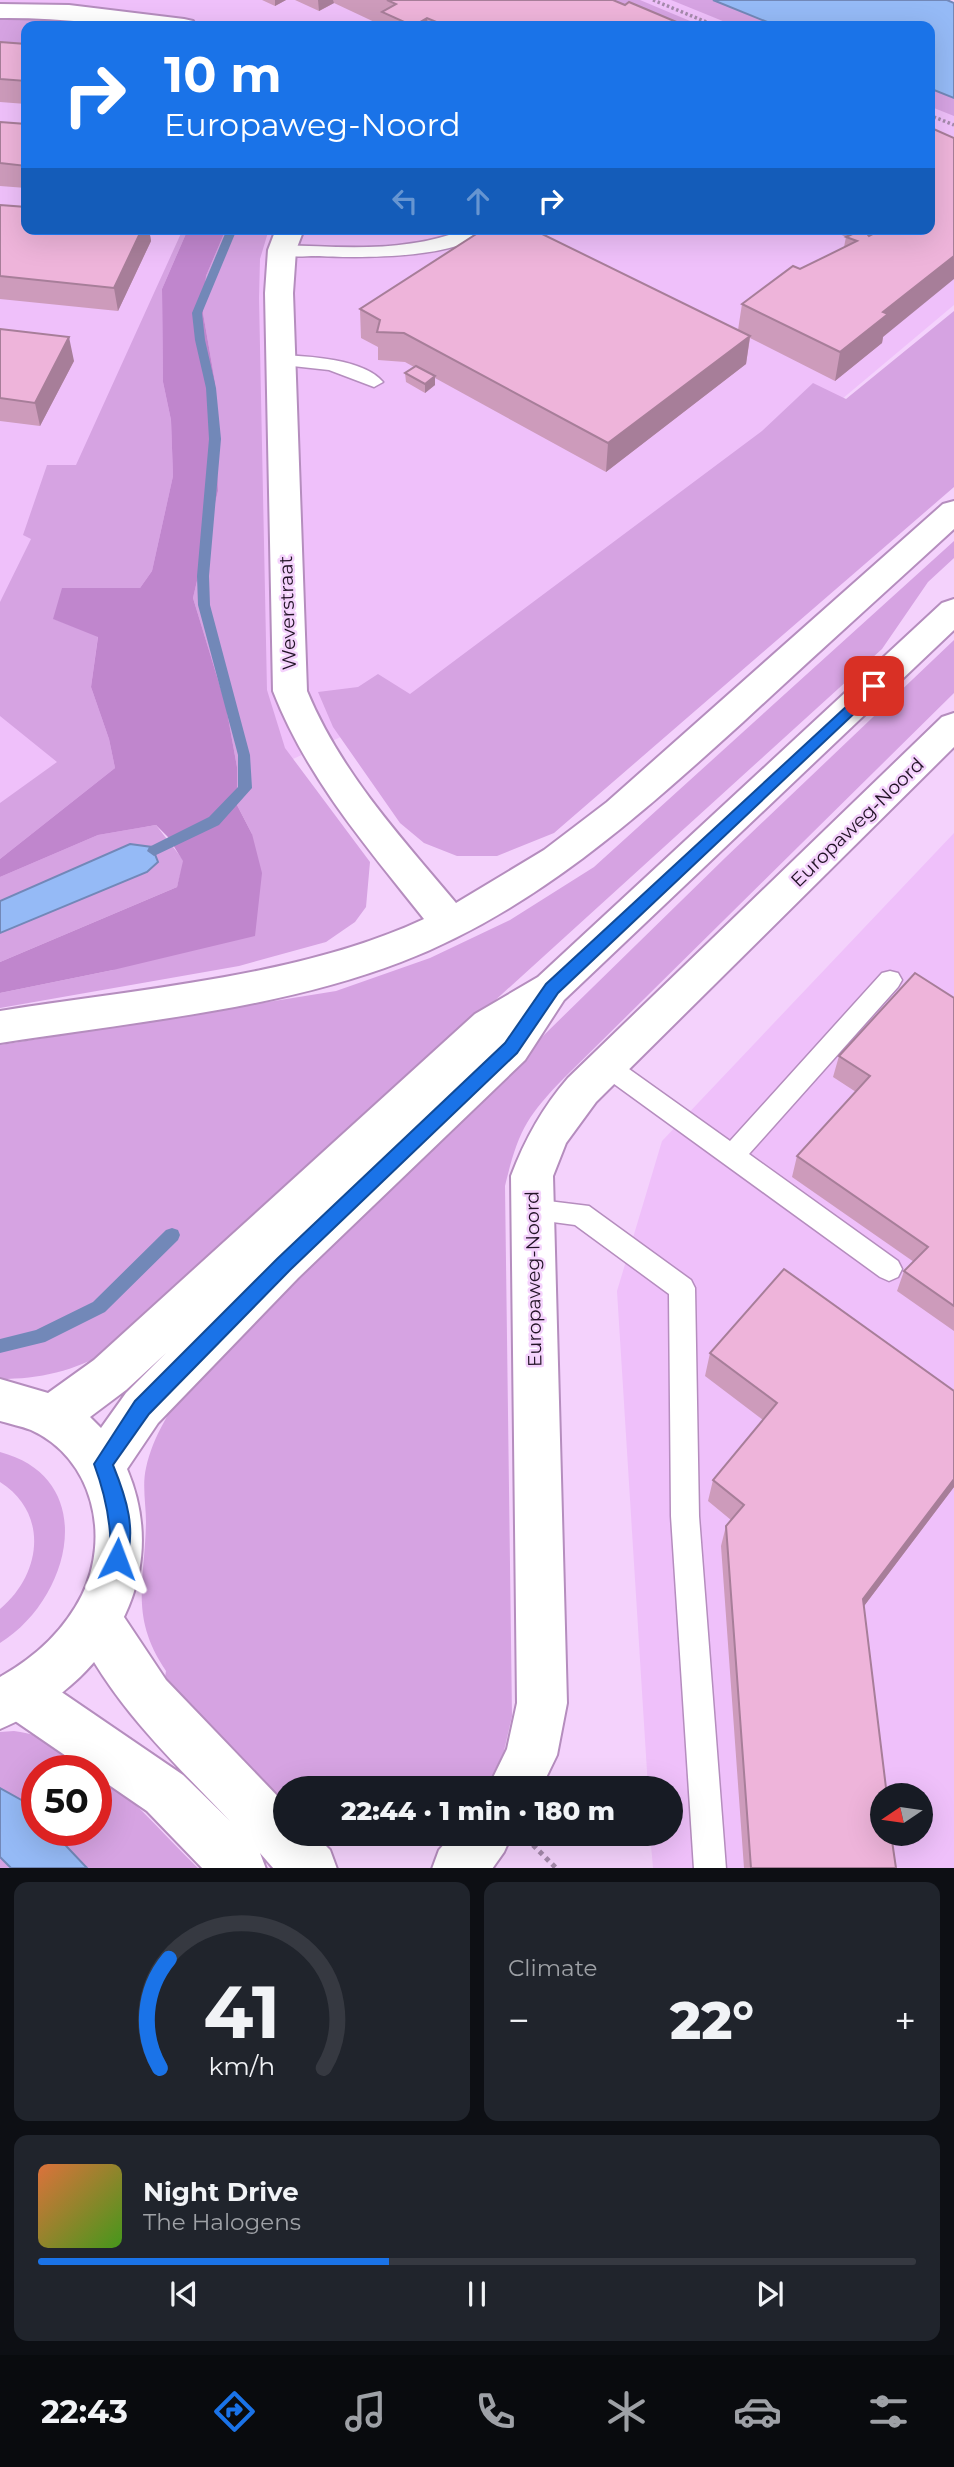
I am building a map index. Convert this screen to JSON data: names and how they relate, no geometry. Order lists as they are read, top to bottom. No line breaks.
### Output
{"streets":{"street":["Weverstraat","Europaweg-Noord"]},"north":"left","page":{"turn":["10 m","Europaweg-Noord"],"limit":"50","trip":"22:44 · 1 min · 180 m","tile":"Climate","heat":["−","22°","+"],"song":["Night Drive","The Halogens"],"tabs":"22:43","gauge":["41","km/h"]}}
